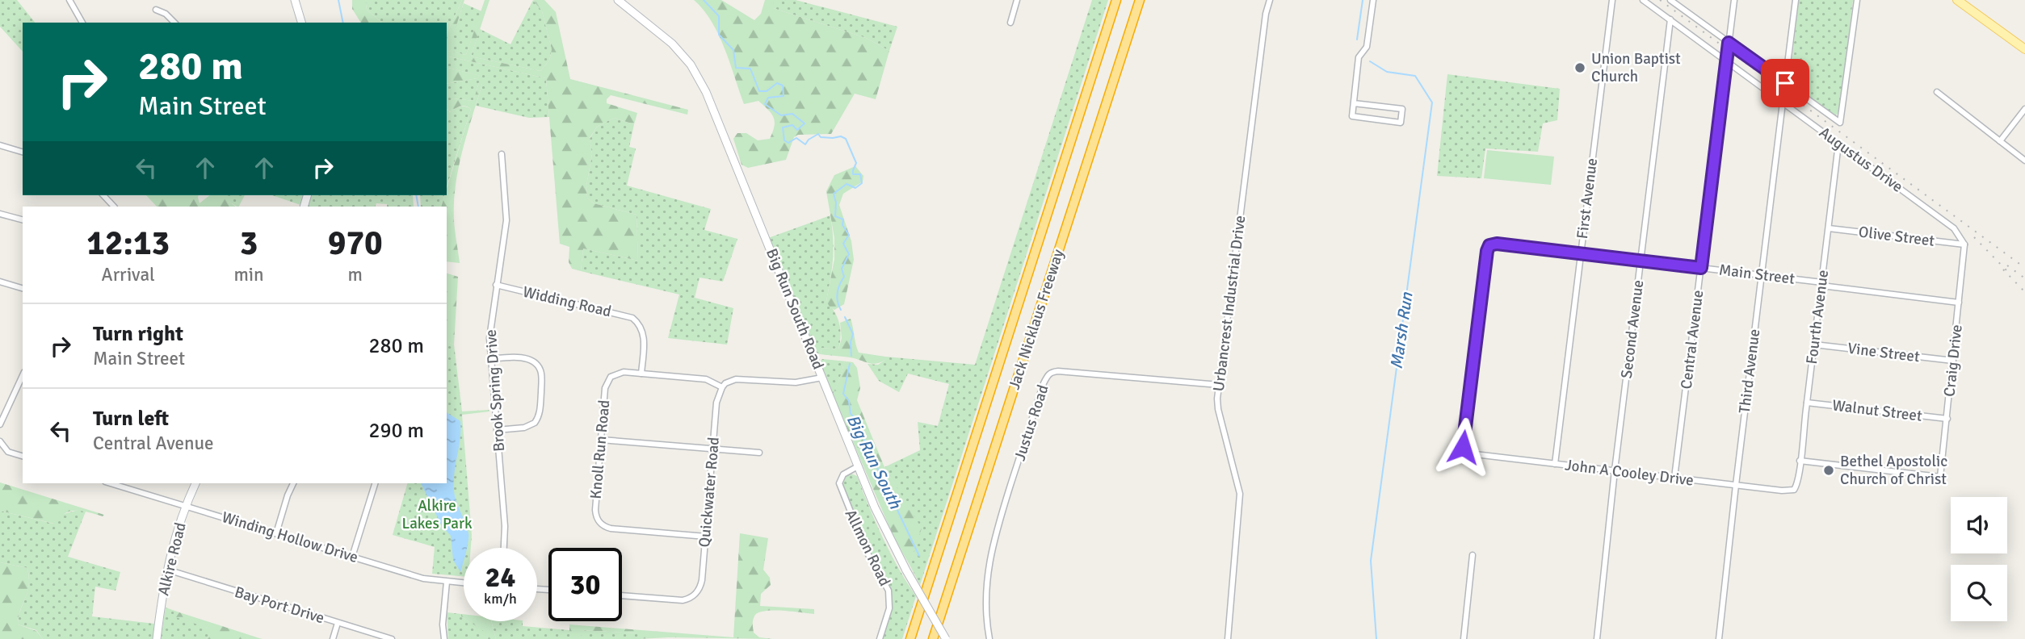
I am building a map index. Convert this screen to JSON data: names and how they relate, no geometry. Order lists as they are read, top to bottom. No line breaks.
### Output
{"streets":{"highway":["Jack Nicklaus Freeway"],"street":["Augustus Drive","First Avenue","Olive Street","Main Street","Widding Road","Urbancrest Industrial Drive","Big Run South Road","Fourth Avenue","Second Avenue","Central Avenue","Vine Street","Craig Drive","Third Avenue","Brook Spring Drive","Walnut Street","Justus Road","Knoll Run Road","John A Cooley Drive","Quickwater Road","Winding Hollow Drive","Allmon Road","Alkire Road","Bay Port Drive"]},"crossings":[["Augustus Drive","Olive Street"],["Augustus Drive","Fourth Avenue"],["Augustus Drive","Second Avenue"],["Augustus Drive","Central Avenue"],["Augustus Drive","Craig Drive"],["Augustus Drive","Third Avenue"],["First Avenue","Main Street"],["First Avenue","John A Cooley Drive"],["Olive Street","Fourth Avenue"],["Olive Street","Craig Drive"],["Main Street","Fourth Avenue"],["Main Street","Second Avenue"],["Main Street","Central Avenue"],["Main Street","Craig Drive"],["Main Street","Third Avenue"],["Main Street","John A Cooley Drive"],["Widding Road","Brook Spring Drive"],["Widding Road","Knoll Run Road"],["Urbancrest Industrial Drive","Justus Road"],["Big Run South Road","Allmon Road"],["Fourth Avenue","Vine Street"],["Fourth Avenue","Craig Drive"],["Fourth Avenue","Walnut Street"],["Fourth Avenue","John A Cooley Drive"],["Second Avenue","John A Cooley Drive"],["Central Avenue","John A Cooley Drive"],["Vine Street","Craig Drive"],["Craig Drive","Walnut Street"],["Third Avenue","John A Cooley Drive"],["Knoll Run Road","Quickwater Road"],["Winding Hollow Drive","Alkire Road"],["Alkire Road","Bay Port Drive"]],"water":["Marsh Run","Big Run South"],"parks":["Alkire Lakes Park"],"places":["Union Baptist Church","Bethel Apostolic Church of Christ"],"page":{"turn":["280 m","Main Street"],"eta":["12:13","Arrival","3","min","970","m"],"list":[{"name":"Turn right","note":"Main Street","value":"280 m"},{"name":"Turn left","note":"Central Avenue","value":"290 m"}],"speed":"24 km/h","limit":"30"}}
